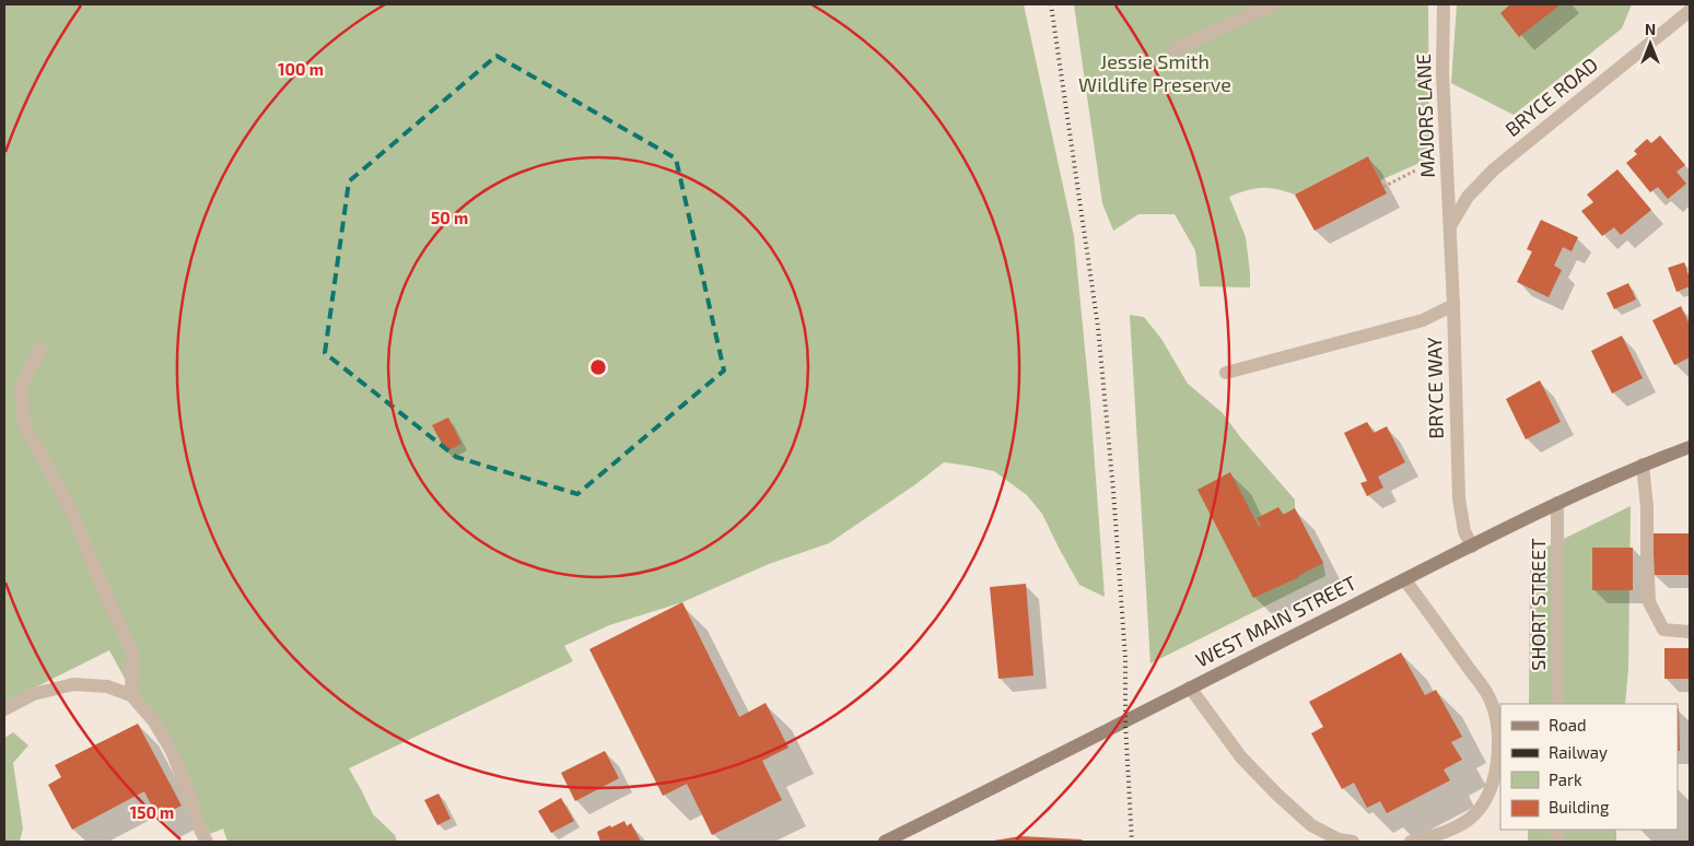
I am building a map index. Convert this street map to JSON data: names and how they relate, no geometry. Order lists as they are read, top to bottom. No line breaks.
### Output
{"streets":{"main road":["WEST MAIN STREET"],"street":["BRYCE ROAD","MAJORS LANE","BRYCE WAY","SHORT STREET"]},"crossings":[["BRYCE ROAD","MAJORS LANE"],["BRYCE ROAD","BRYCE WAY"],["MAJORS LANE","BRYCE WAY"],["BRYCE WAY","WEST MAIN STREET"],["SHORT STREET","WEST MAIN STREET"]],"parks":["Jessie Smith Wildlife Preserve"],"legend":["Road","Railway","Park","Building"],"north":"top","rings":["100 m","50 m","150 m"]}
